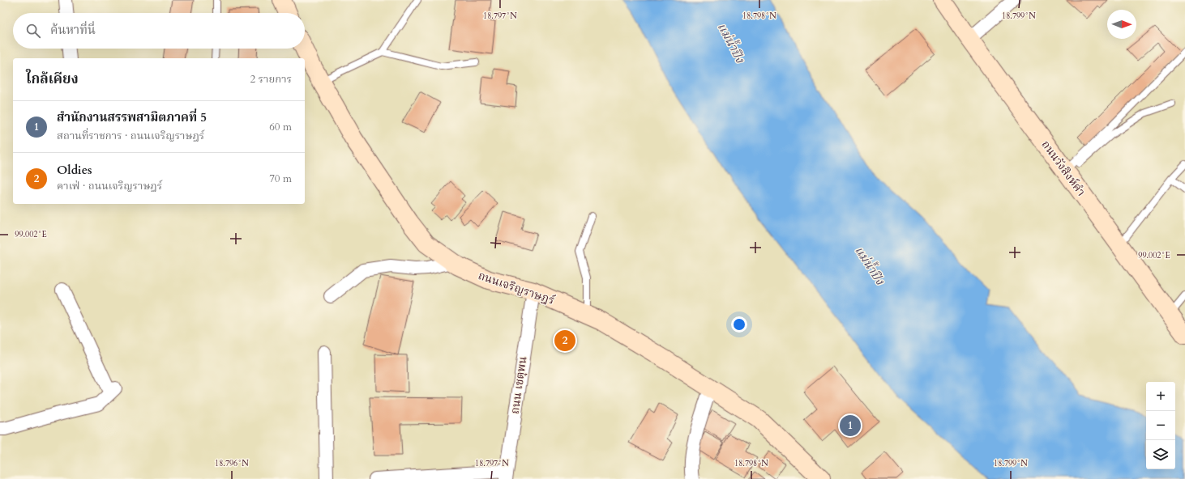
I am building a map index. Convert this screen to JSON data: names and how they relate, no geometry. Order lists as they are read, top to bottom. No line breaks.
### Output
{"streets":{"main road":["ถนนวังสิงห์คำ","ถนนเจริญราษฎร์"],"street":["ถนน เชตุพน"]},"crossings":[["ถนนเจริญราษฎร์","ถนน เชตุพน"]],"water":["แม่น้ำปิง"],"north":"right","page":{"search":"ค้นหาที่นี่","heading":["ใกล้เคียง","2 รายการ"],"list":[{"mark":"1","name":"สำนักงานสรรพสามิตภาคที่ 5","note":"สถานที่ราชการ · ถนนเจริญราษฎร์","value":"60 m"},{"mark":"2","name":"Oldies","note":"คาเฟ่ · ถนนเจริญราษฎร์","value":"70 m"}],"pins":["2","1"],"map_buttons":["+","−"]},"coordinates":["18.797°N","18.798°N","18.799°N","99.002°E","18.796°N"]}
